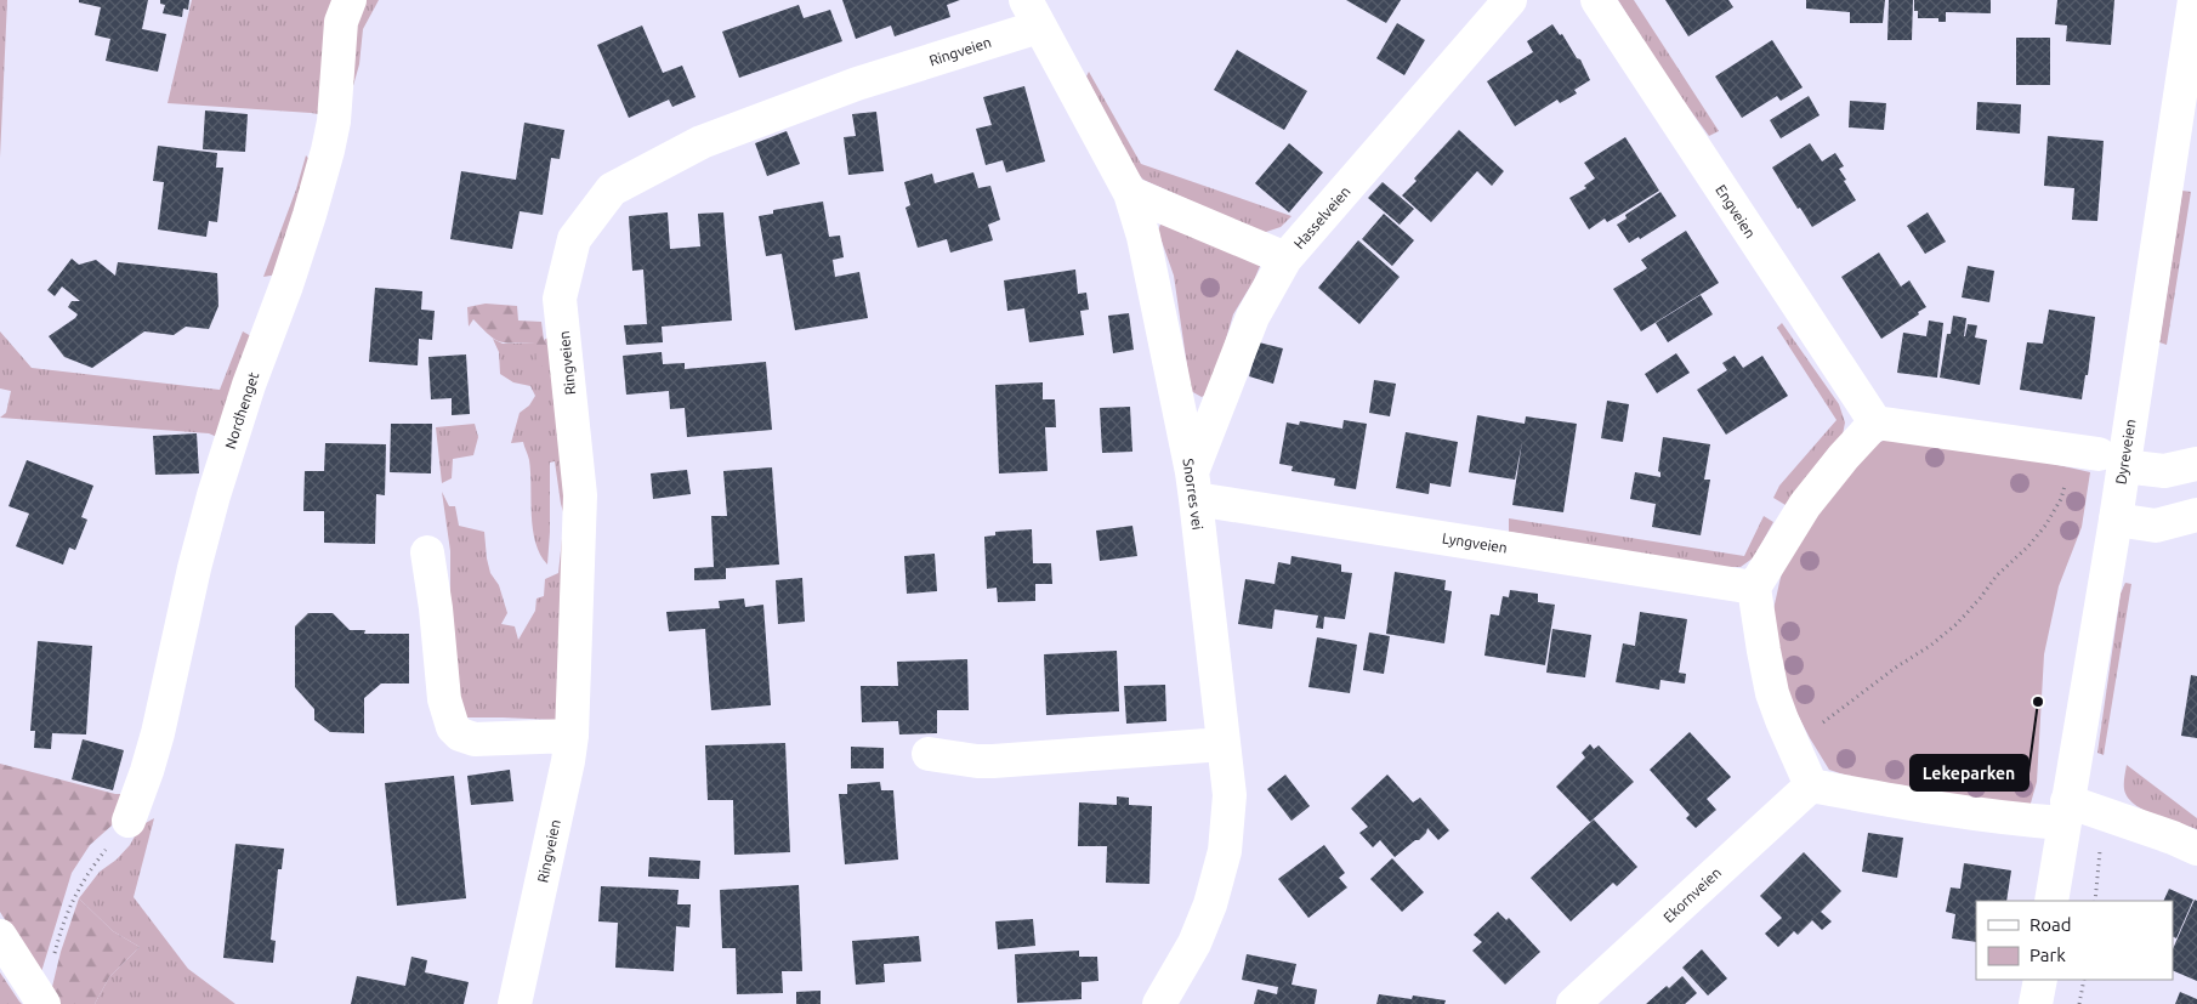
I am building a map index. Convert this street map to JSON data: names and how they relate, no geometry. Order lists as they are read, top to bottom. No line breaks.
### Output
{"streets":{"street":["Ringveien","Engveien","Hasselveien","Nordhenget","Dyreveien","Snorres vei","Lyngveien","Ekornveien"]},"crossings":[["Ringveien","Snorres vei"],["Hasselveien","Snorres vei"],["Hasselveien","Lyngveien"],["Snorres vei","Lyngveien"]],"places":["Lekeparken"],"legend":["Road","Park"]}
